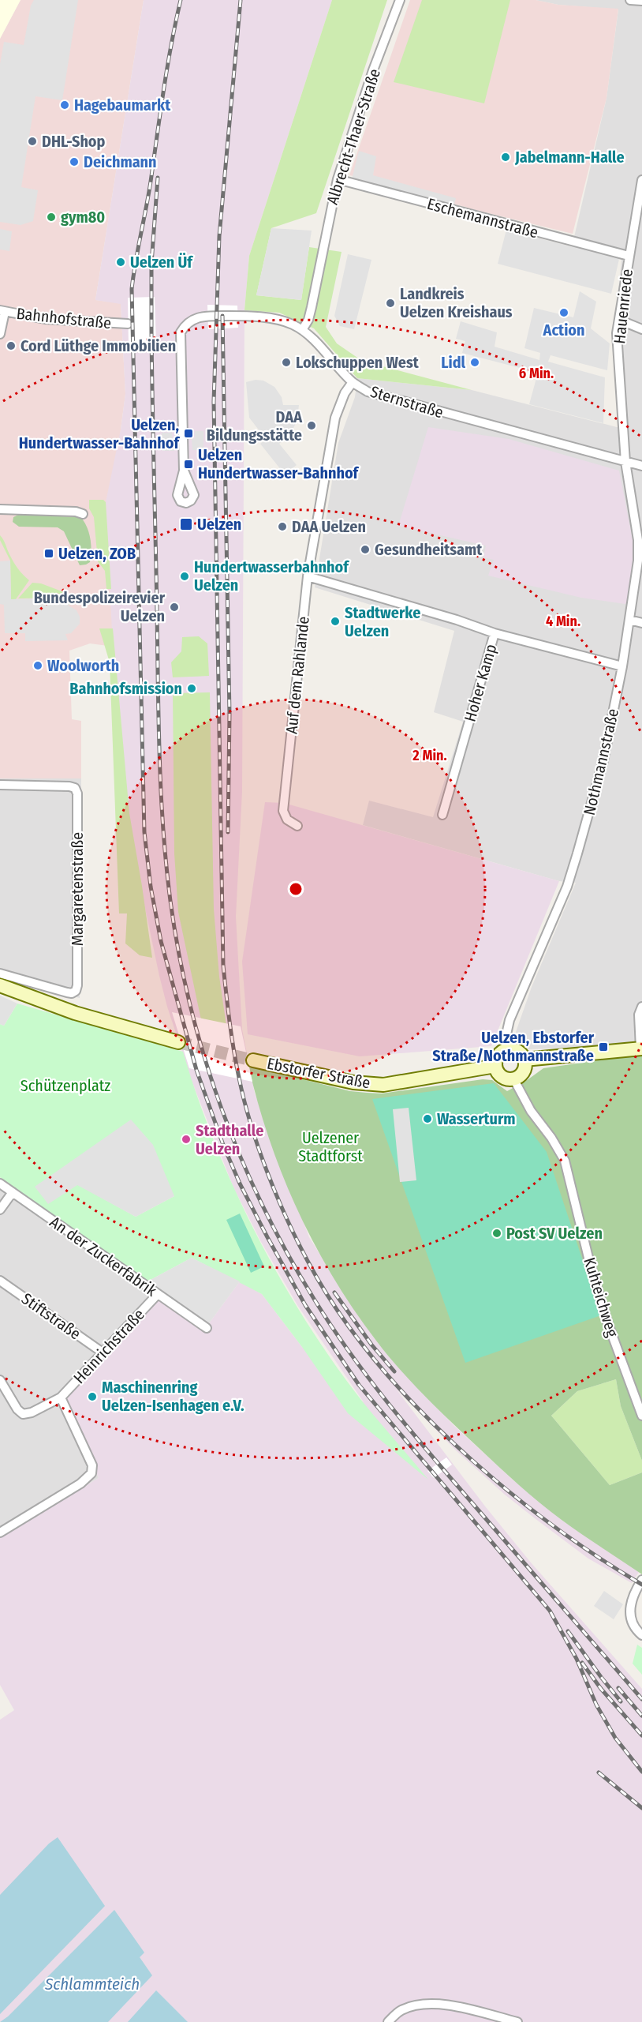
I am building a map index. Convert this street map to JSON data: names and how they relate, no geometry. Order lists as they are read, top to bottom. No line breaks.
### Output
{"streets":{"main road":["Ebstorfer Straße"],"street":["Albrecht-Thaer-Straße","Eschemannstraße","Hauenriede","Bahnhofstraße","Sternstraße","Auf dem Rahlande","Hoher Kamp","Nothmannstraße","Margaretenstraße","An der Zuckerfabrik","Kuhteichweg","Stiftstraße","Heinrichstraße"]},"crossings":[["Albrecht-Thaer-Straße","Eschemannstraße"],["Albrecht-Thaer-Straße","Sternstraße"],["Eschemannstraße","Hauenriede"],["Hauenriede","Sternstraße"],["Hauenriede","Nothmannstraße"],["Sternstraße","Auf dem Rahlande"],["Sternstraße","Nothmannstraße"],["Nothmannstraße","Ebstorfer Straße"],["Nothmannstraße","Kuhteichweg"],["Ebstorfer Straße","Kuhteichweg"],["An der Zuckerfabrik","Heinrichstraße"],["Stiftstraße","Heinrichstraße"]],"water":["Schlammteich"],"parks":["Schützenplatz","Uelzener Stadtforst"],"places":{"other":["Hagebaumarkt","DHL-Shop","Jabelmann-Halle","Deichmann","gym80","Uelzen Üf","Landkreis Uelzen Kreishaus","Action","Cord Lüthge Immobilien","Lokschuppen West","Lidl","DAA Bildungsstätte","DAA Uelzen","Gesundheitsamt","Hundertwasserbahnhof Uelzen","Bundespolizeirevier Uelzen","Stadtwerke Uelzen","Woolworth","Bahnhofsmission","Wasserturm","Stadthalle Uelzen","Post SV Uelzen","Maschinenring Uelzen-Isenhagen e.V."],"transit":["Uelzen, Hundertwasser-Bahnhof","Uelzen Hundertwasser-Bahnhof","Uelzen","Uelzen, ZOB","Uelzen, Ebstorfer Straße/Nothmannstraße"]},"rings":["6 Min.","4 Min.","2 Min."]}
